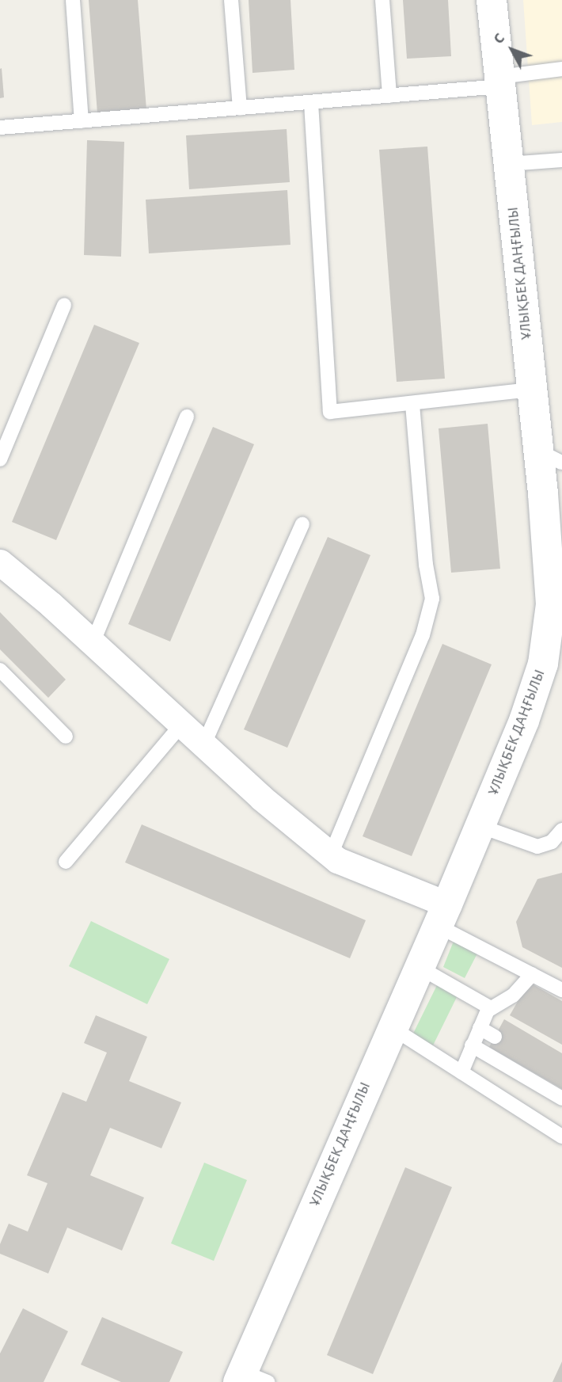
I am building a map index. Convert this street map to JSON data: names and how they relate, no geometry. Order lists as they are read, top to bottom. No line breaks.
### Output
{"streets":{"street":["ҰЛЫҚБЕК ДАҢҒЫЛЫ"]},"north":"top left"}
